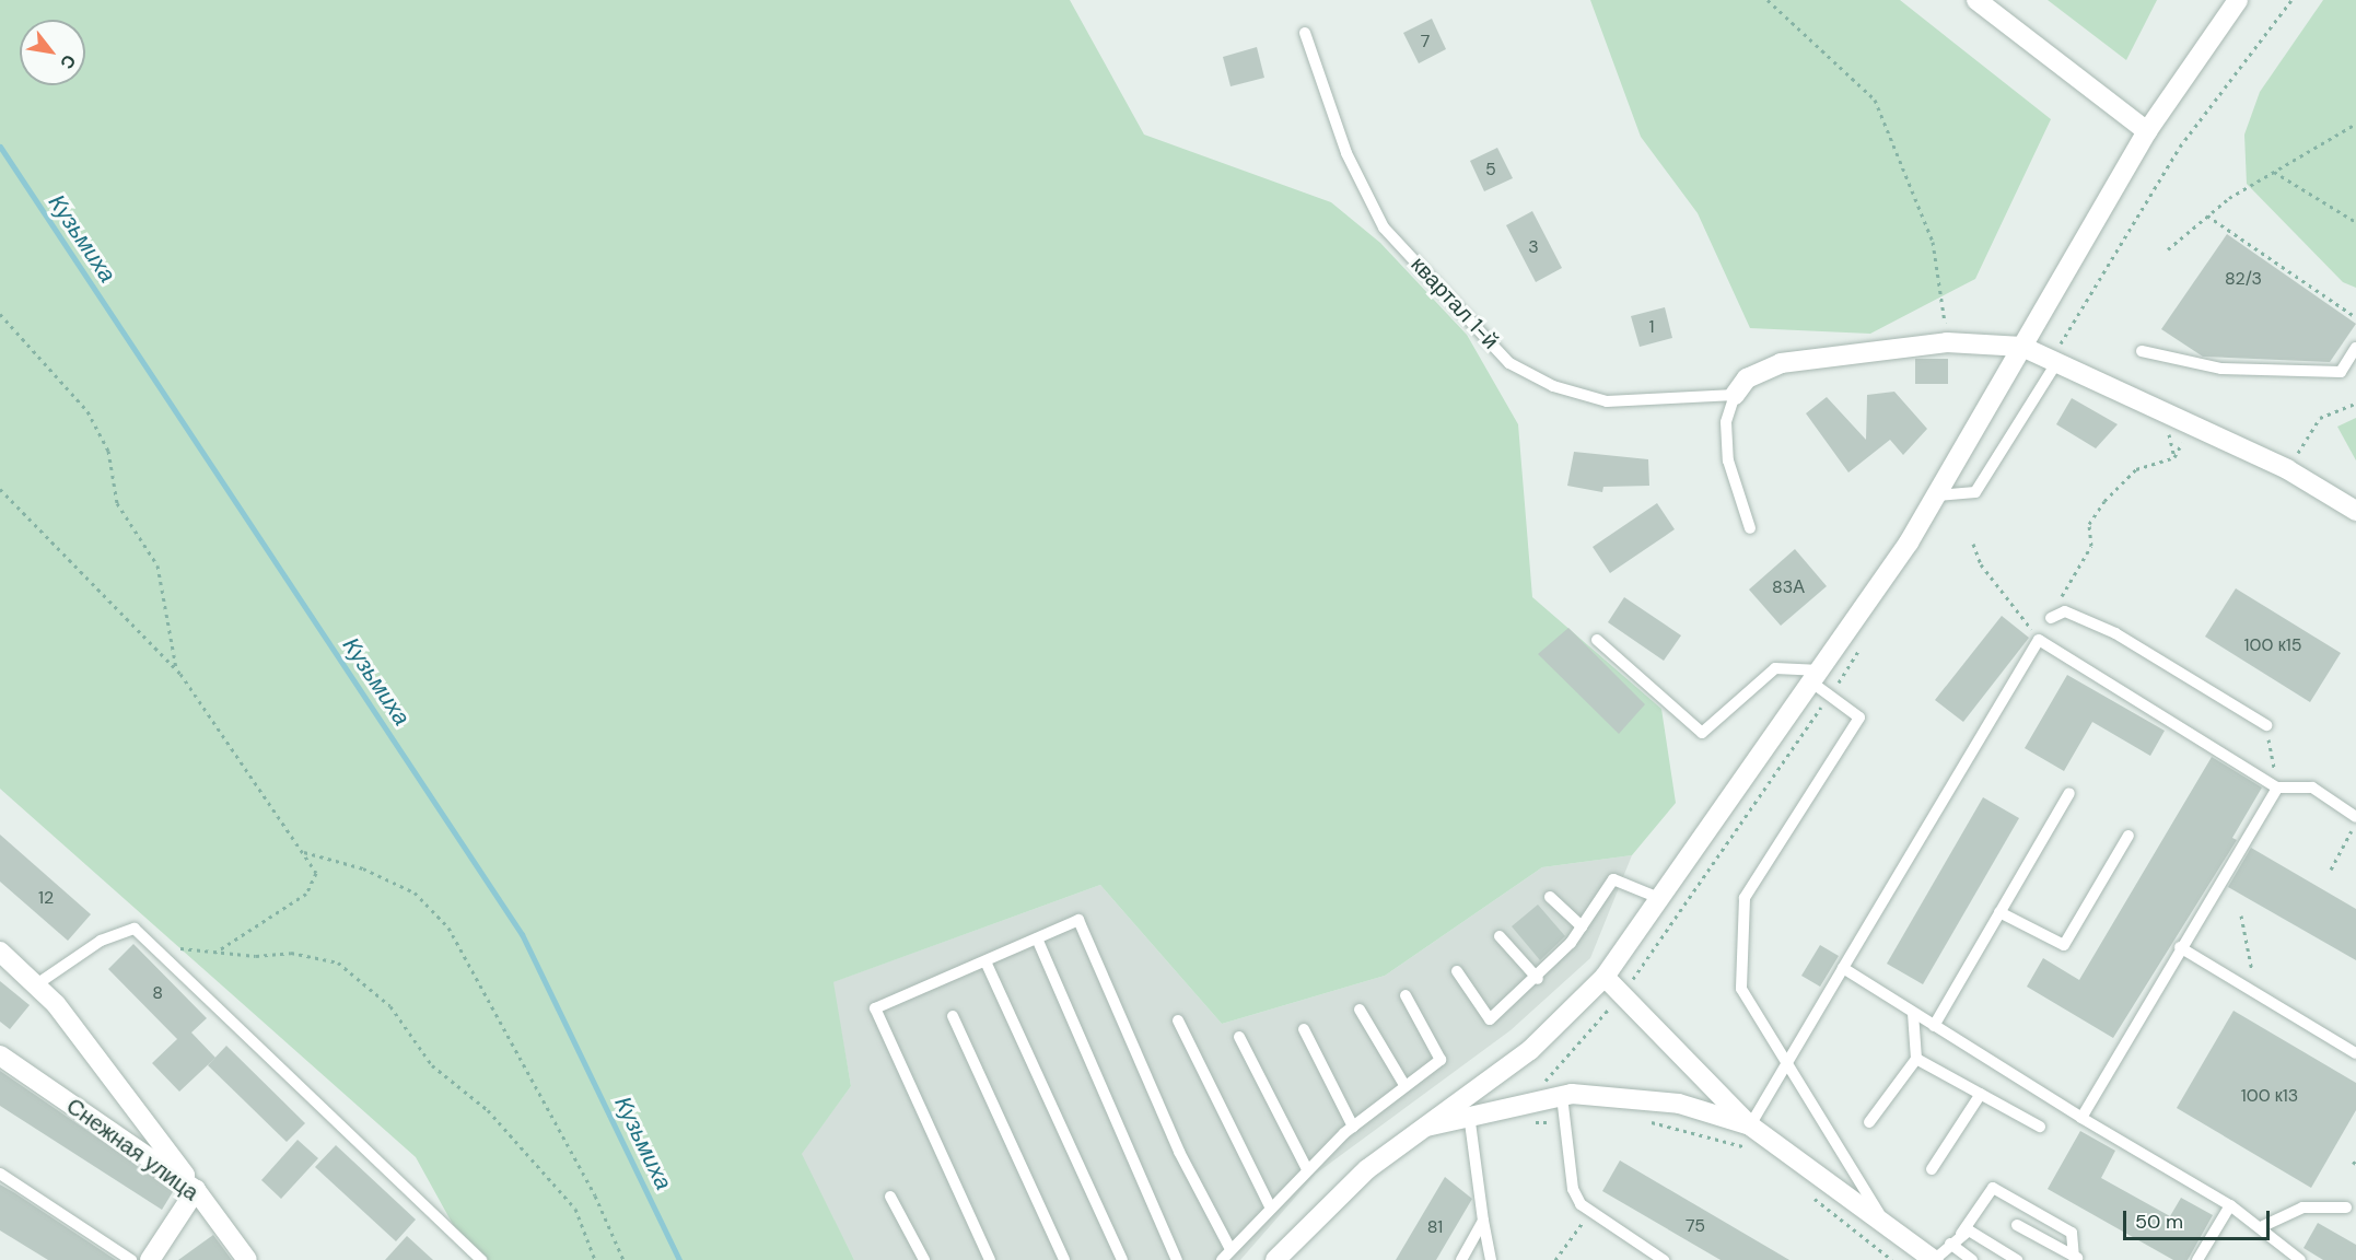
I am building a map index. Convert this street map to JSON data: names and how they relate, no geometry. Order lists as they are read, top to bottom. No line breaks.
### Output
{"streets":{"street":["Снежная улица"],"lane":["квартал 1-й"]},"water":["Кузьмиха"],"house_numbers":["7","5","3","82/3","1","83А","100 к15","12","8","100 к13","75","81"],"scale_bar":"50 m","north":"bottom right"}
